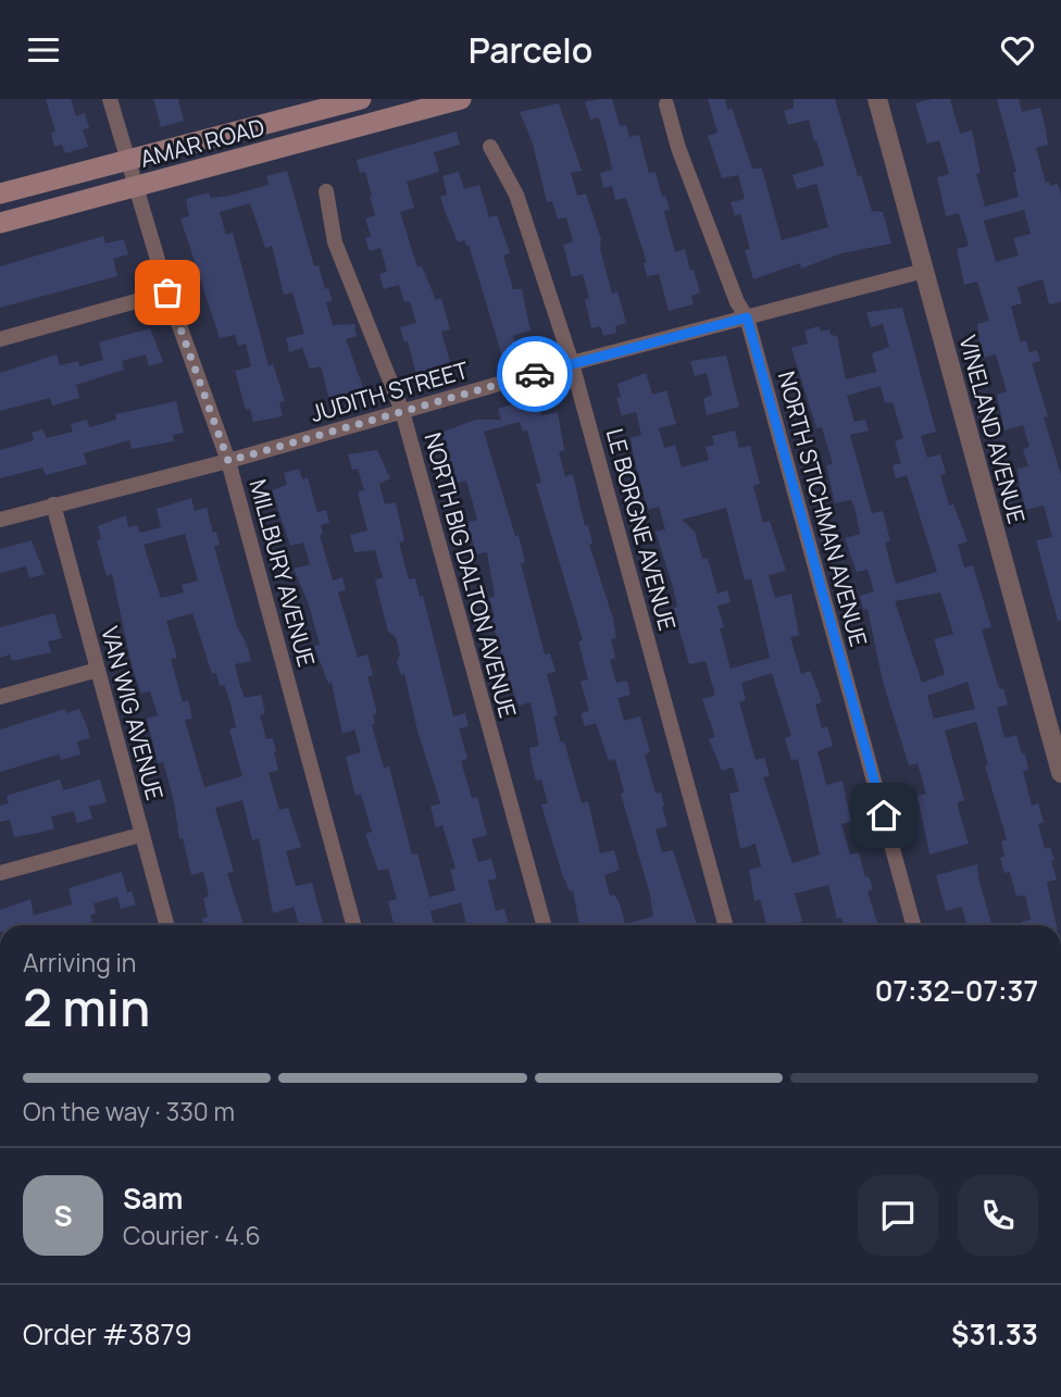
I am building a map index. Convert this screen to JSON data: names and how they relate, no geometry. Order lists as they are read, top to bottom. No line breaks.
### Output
{"streets":{"main road":["AMAR ROAD"],"street":["JUDITH STREET","VINELAND AVENUE","NORTH STICHMAN AVENUE","LE BORGNE AVENUE","MILLBURY AVENUE","NORTH BIG DALTON AVENUE","VAN WIG AVENUE"]},"crossings":[["AMAR ROAD","MILLBURY AVENUE"],["JUDITH STREET","VINELAND AVENUE"],["JUDITH STREET","NORTH STICHMAN AVENUE"],["JUDITH STREET","LE BORGNE AVENUE"],["JUDITH STREET","MILLBURY AVENUE"],["JUDITH STREET","NORTH BIG DALTON AVENUE"],["JUDITH STREET","VAN WIG AVENUE"]],"page":{"header":"Parcelo","heading":["2 min","Arriving in","07:32–07:37"],"panel":["Sam","Courier · 4.6","Order #3879","$31.33"],"bar":"On the way · 330 m","round":"S"}}
